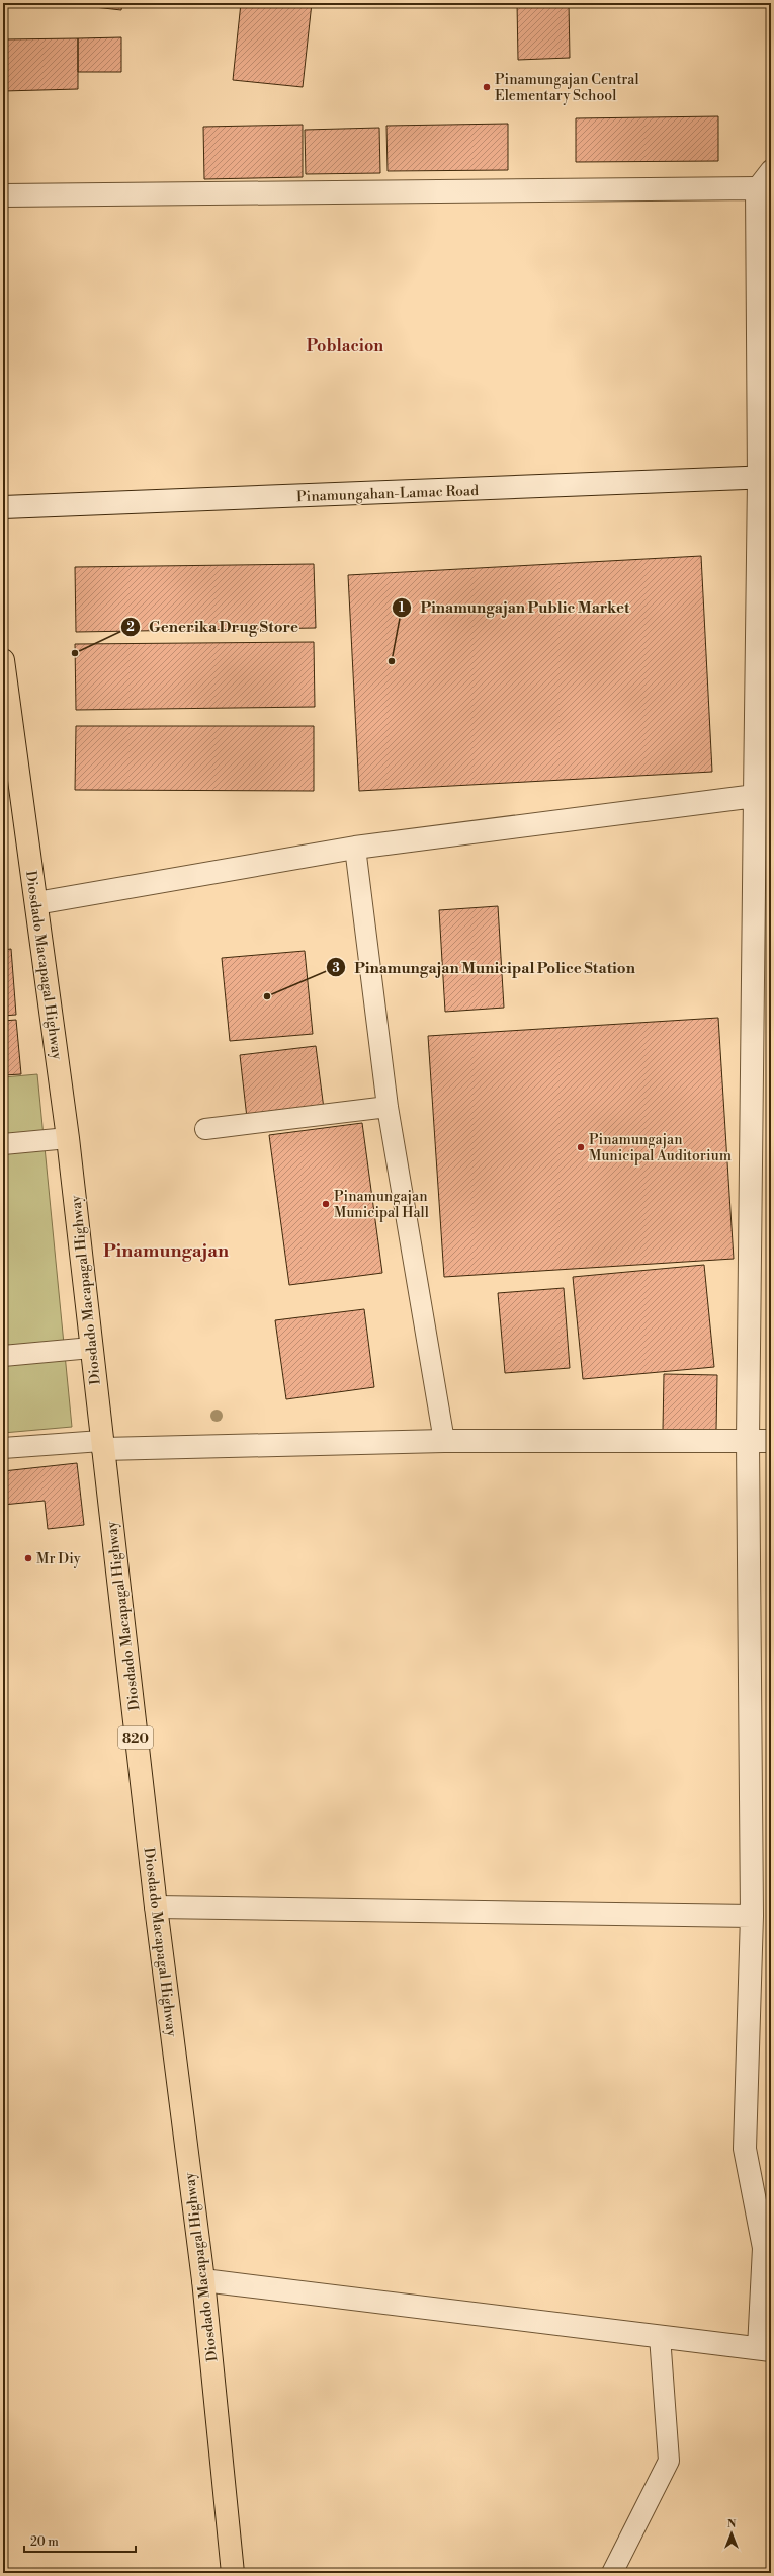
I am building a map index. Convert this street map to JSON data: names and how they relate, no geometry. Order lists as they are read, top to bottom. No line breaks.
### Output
{"streets":{"highway":["Diosdado Macapagal Highway","820"],"street":["Pinamungahan-Lamac Road"]},"districts":["Poblacion","Pinamungajan"],"places":["Pinamungajan Central Elementary School","Generika Drug Store","Pinamungajan Public Market","Pinamungajan Municipal Police Station","Pinamungajan Municipal Auditorium","Pinamungajan Municipal Hall","Mr Diy"],"scale_bar":"20 m","north":"top"}
